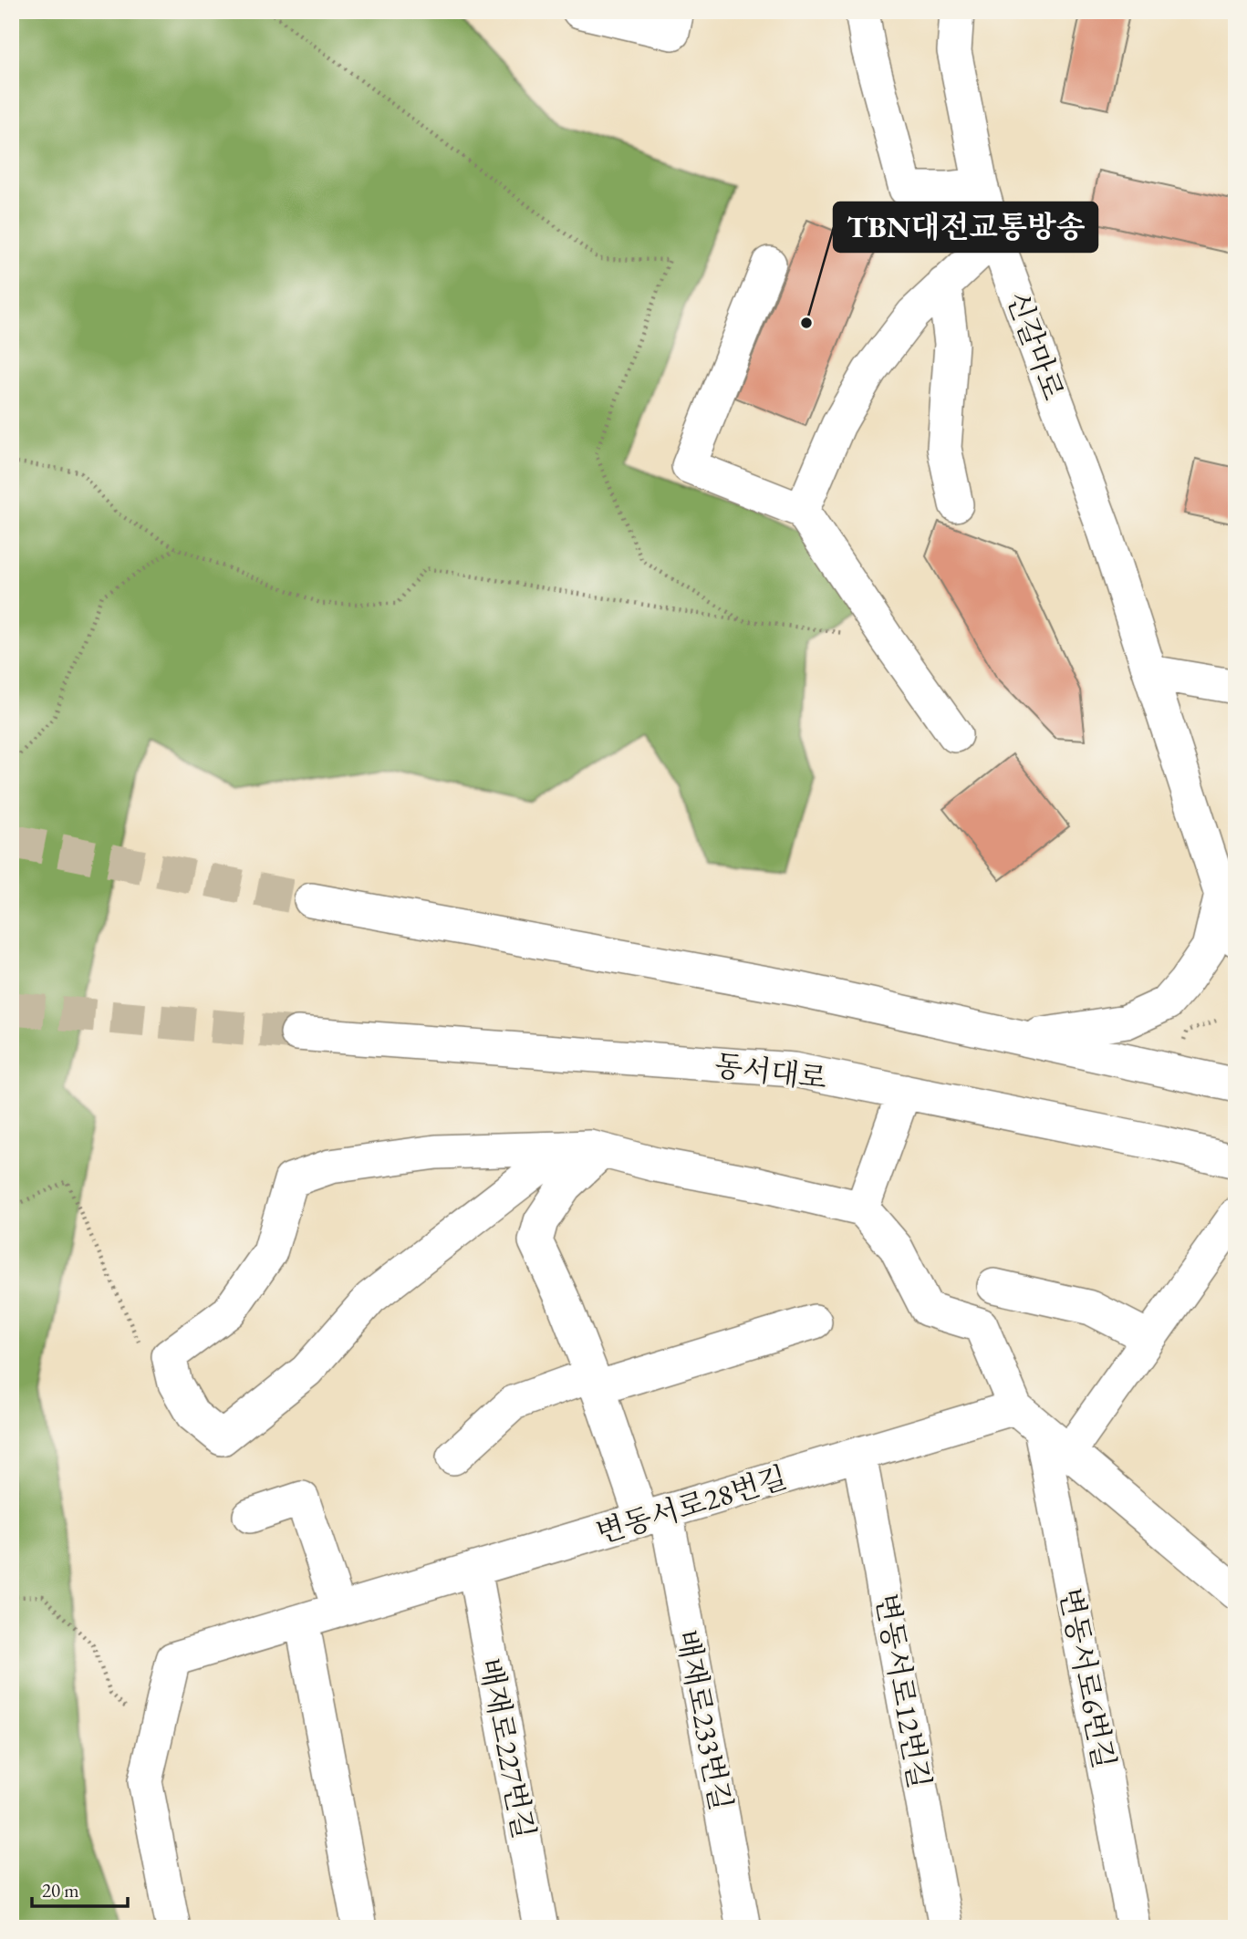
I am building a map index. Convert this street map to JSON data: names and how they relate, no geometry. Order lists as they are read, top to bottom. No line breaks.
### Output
{"streets":{"street":["신갈마로","동서대로","변동서로28번길","변동서로6번길","변동서로12번길","배재로233번길","배재로227번길"]},"crossings":[["변동서로28번길","변동서로12번길"],["변동서로28번길","배재로233번길"],["변동서로28번길","배재로227번길"]],"places":["TBN대전교통방송"],"scale_bar":"20 m"}
